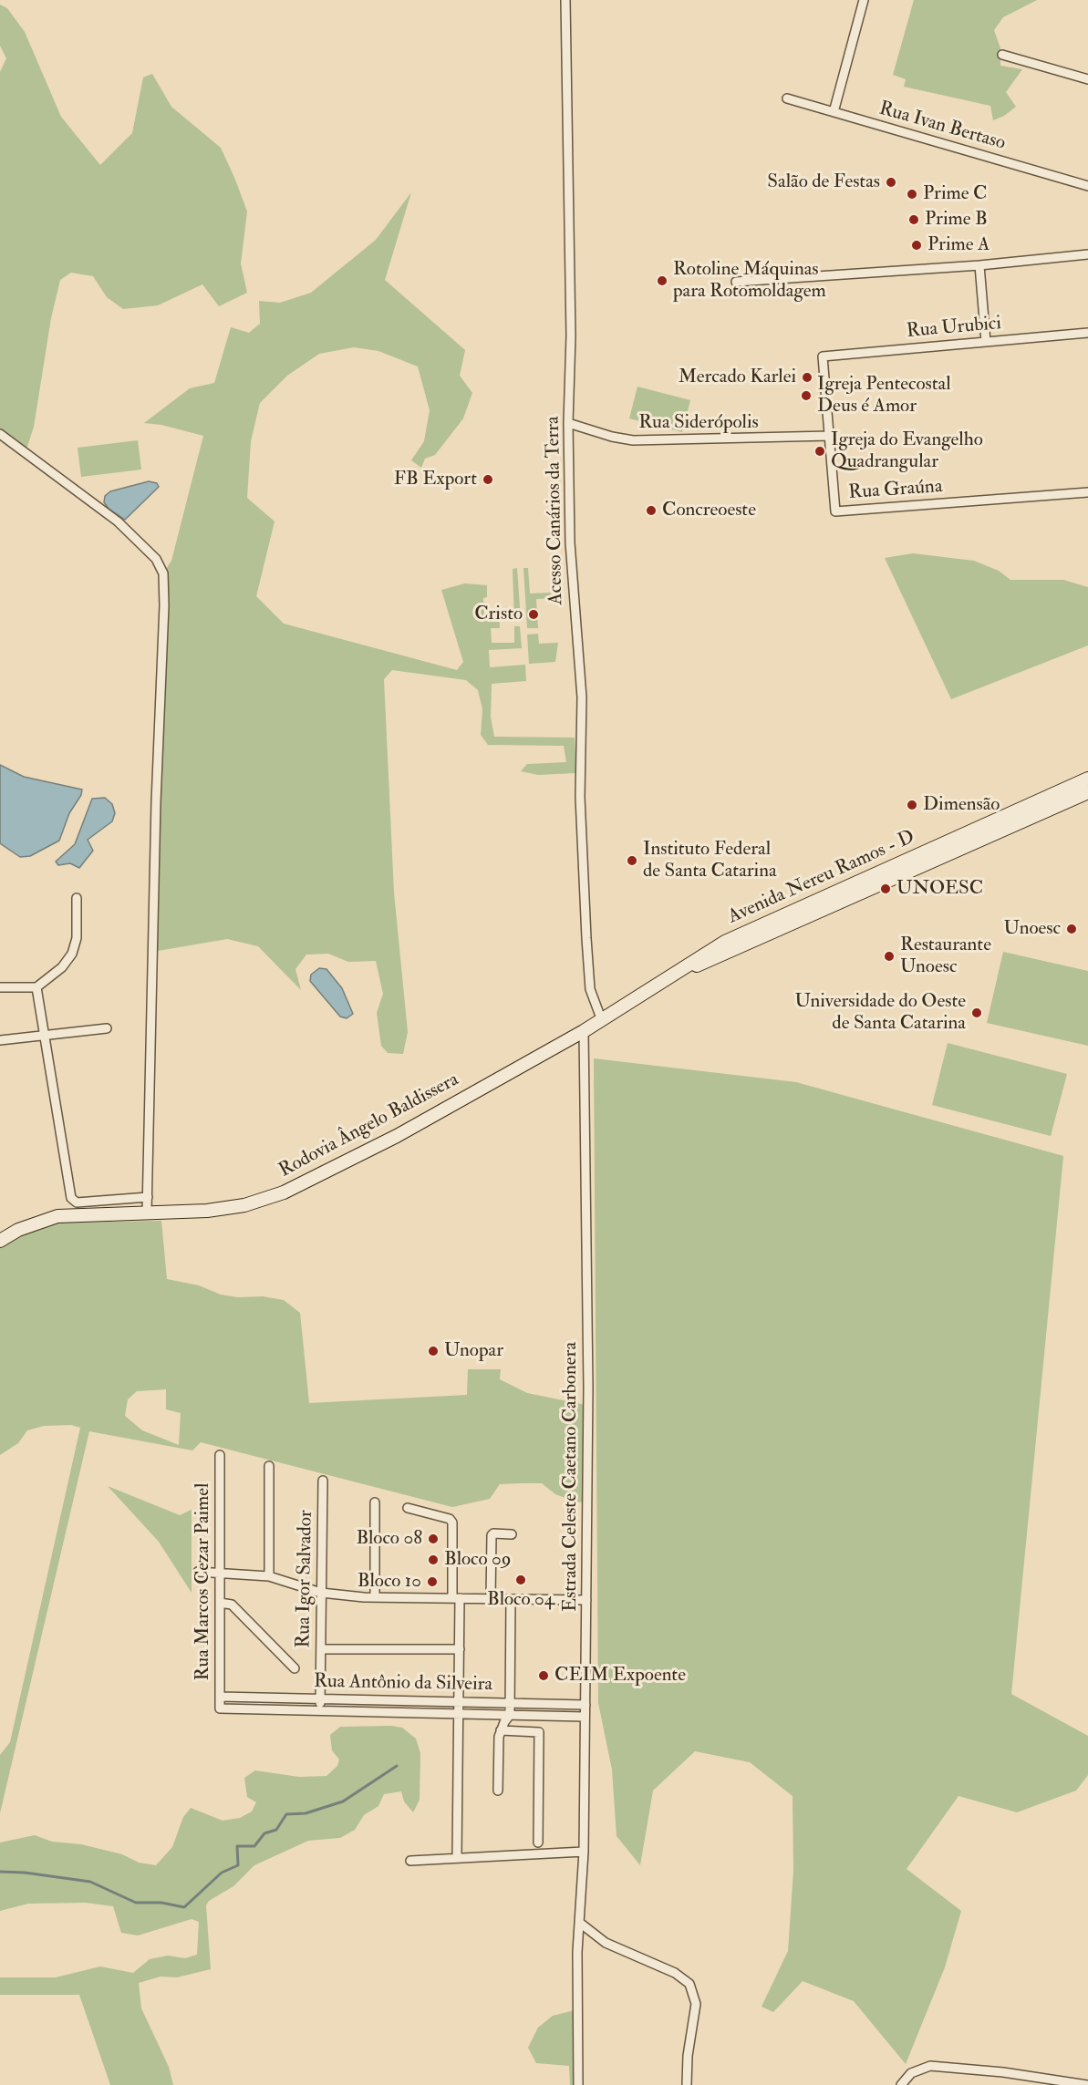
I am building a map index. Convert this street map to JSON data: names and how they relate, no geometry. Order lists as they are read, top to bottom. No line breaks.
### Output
{"streets":{"street":["Rua Ivan Bertaso","Rua Urubici","Rua Siderópolis","Rua Graúna","Acesso Canários da Terra","Avenida Nereu Ramos - D","Rodovia Ângelo Baldissera","Estrada Celeste Caetano Carbonera","Rua Igor Salvador","Rua Marcos Cezar Paimel","Rua Antônio da Silveira"]},"crossings":[["Rua Urubici","Rua Siderópolis"],["Rua Urubici","Rua Graúna"],["Rua Siderópolis","Rua Graúna"],["Rua Siderópolis","Acesso Canários da Terra"],["Acesso Canários da Terra","Avenida Nereu Ramos - D"],["Avenida Nereu Ramos - D","Rodovia Ângelo Baldissera"],["Avenida Nereu Ramos - D","Estrada Celeste Caetano Carbonera"],["Rodovia Ângelo Baldissera","Estrada Celeste Caetano Carbonera"],["Estrada Celeste Caetano Carbonera","Rua Antônio da Silveira"],["Rua Igor Salvador","Rua Antônio da Silveira"],["Rua Marcos Cezar Paimel","Rua Antônio da Silveira"]],"places":["Salão de Festas","Prime C","Prime B","Prime A","Rotoline Máquinas para Rotomoldagem","Mercado Karlei","Igreja Pentecostal Deus é Amor","Igreja do Evangelho Quadrangular","FB Export","Concreoeste","Cristo","Dimensão","Instituto Federal de Santa Catarina","UNOESC","Unoesc","Restaurante Unoesc","Universidade do Oeste de Santa Catarina","Unopar","Bloco 08","Bloco 09","Bloco 04","Bloco 10","CEIM Expoente"]}
